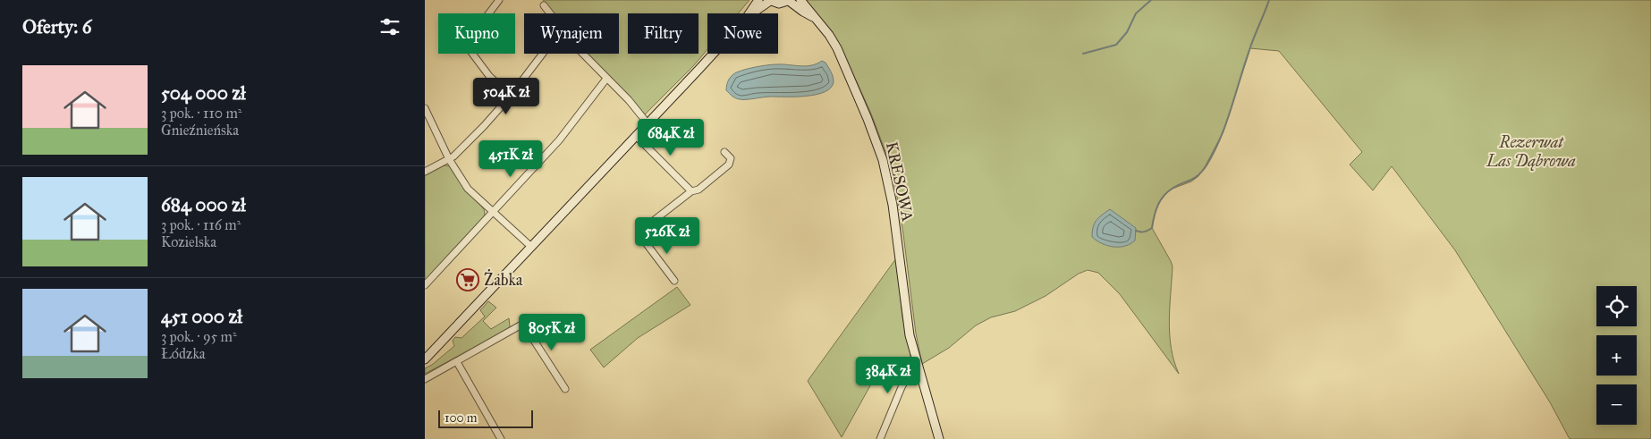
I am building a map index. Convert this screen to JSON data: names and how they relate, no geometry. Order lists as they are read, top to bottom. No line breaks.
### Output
{"streets":{"street":["KRESOWA"]},"parks":["Rezerwat Las Dąbrowa"],"places":{"supermarket":["Żabka"]},"scale_bar":"100 m","page":{"heading":"Oferty: 6","chip":["Kupno","Wynajem","Filtry","Nowe"],"list":[{"name":"504 000 zł","note":"3 pok. · 110 m² · Gnieźnieńska"},{"name":"684 000 zł","note":"3 pok. · 116 m² · Kozielska"},{"name":"451 000 zł","note":"3 pok. · 95 m² · Łódzka"}],"price":["504K zł","684K zł","451K zł","526K zł","805K zł","384K zł"],"map_buttons":["+","−"],"scale":"100 m"}}
